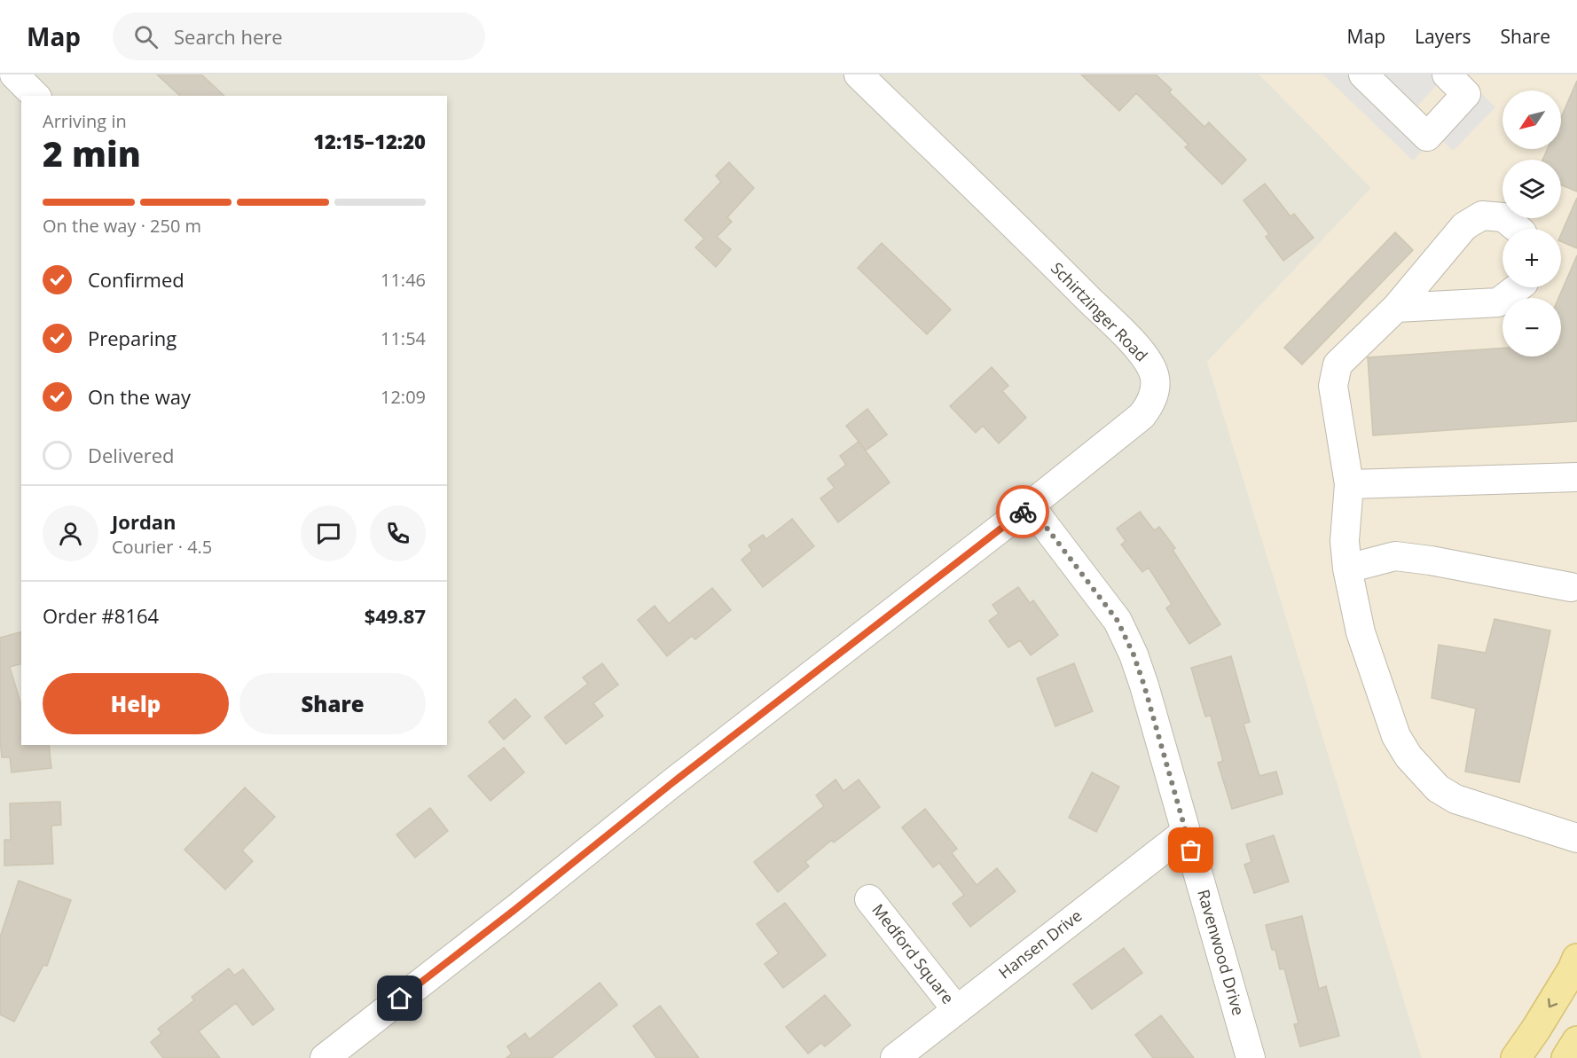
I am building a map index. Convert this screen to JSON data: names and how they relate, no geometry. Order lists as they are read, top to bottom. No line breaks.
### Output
{"streets":{"street":["Schirtzinger Road","Hansen Drive","Ravenwood Drive","Medford Square"]},"crossings":[["Schirtzinger Road","Ravenwood Drive"],["Hansen Drive","Ravenwood Drive"],["Hansen Drive","Medford Square"]],"north":"bottom left","page":{"header":"Map","search":"Search here","nav":["Map","Layers","Share"],"map_buttons":["+","−"],"heading":["2 min","Arriving in","12:15–12:20"],"panel":["Jordan","Courier · 4.5","Order #8164","$49.87"],"bar":"On the way · 250 m","list":[["Confirmed","11:46"],["Preparing","11:54"],["On the way","12:09"],"Delivered"],"buttons":["Help","Share"]}}
